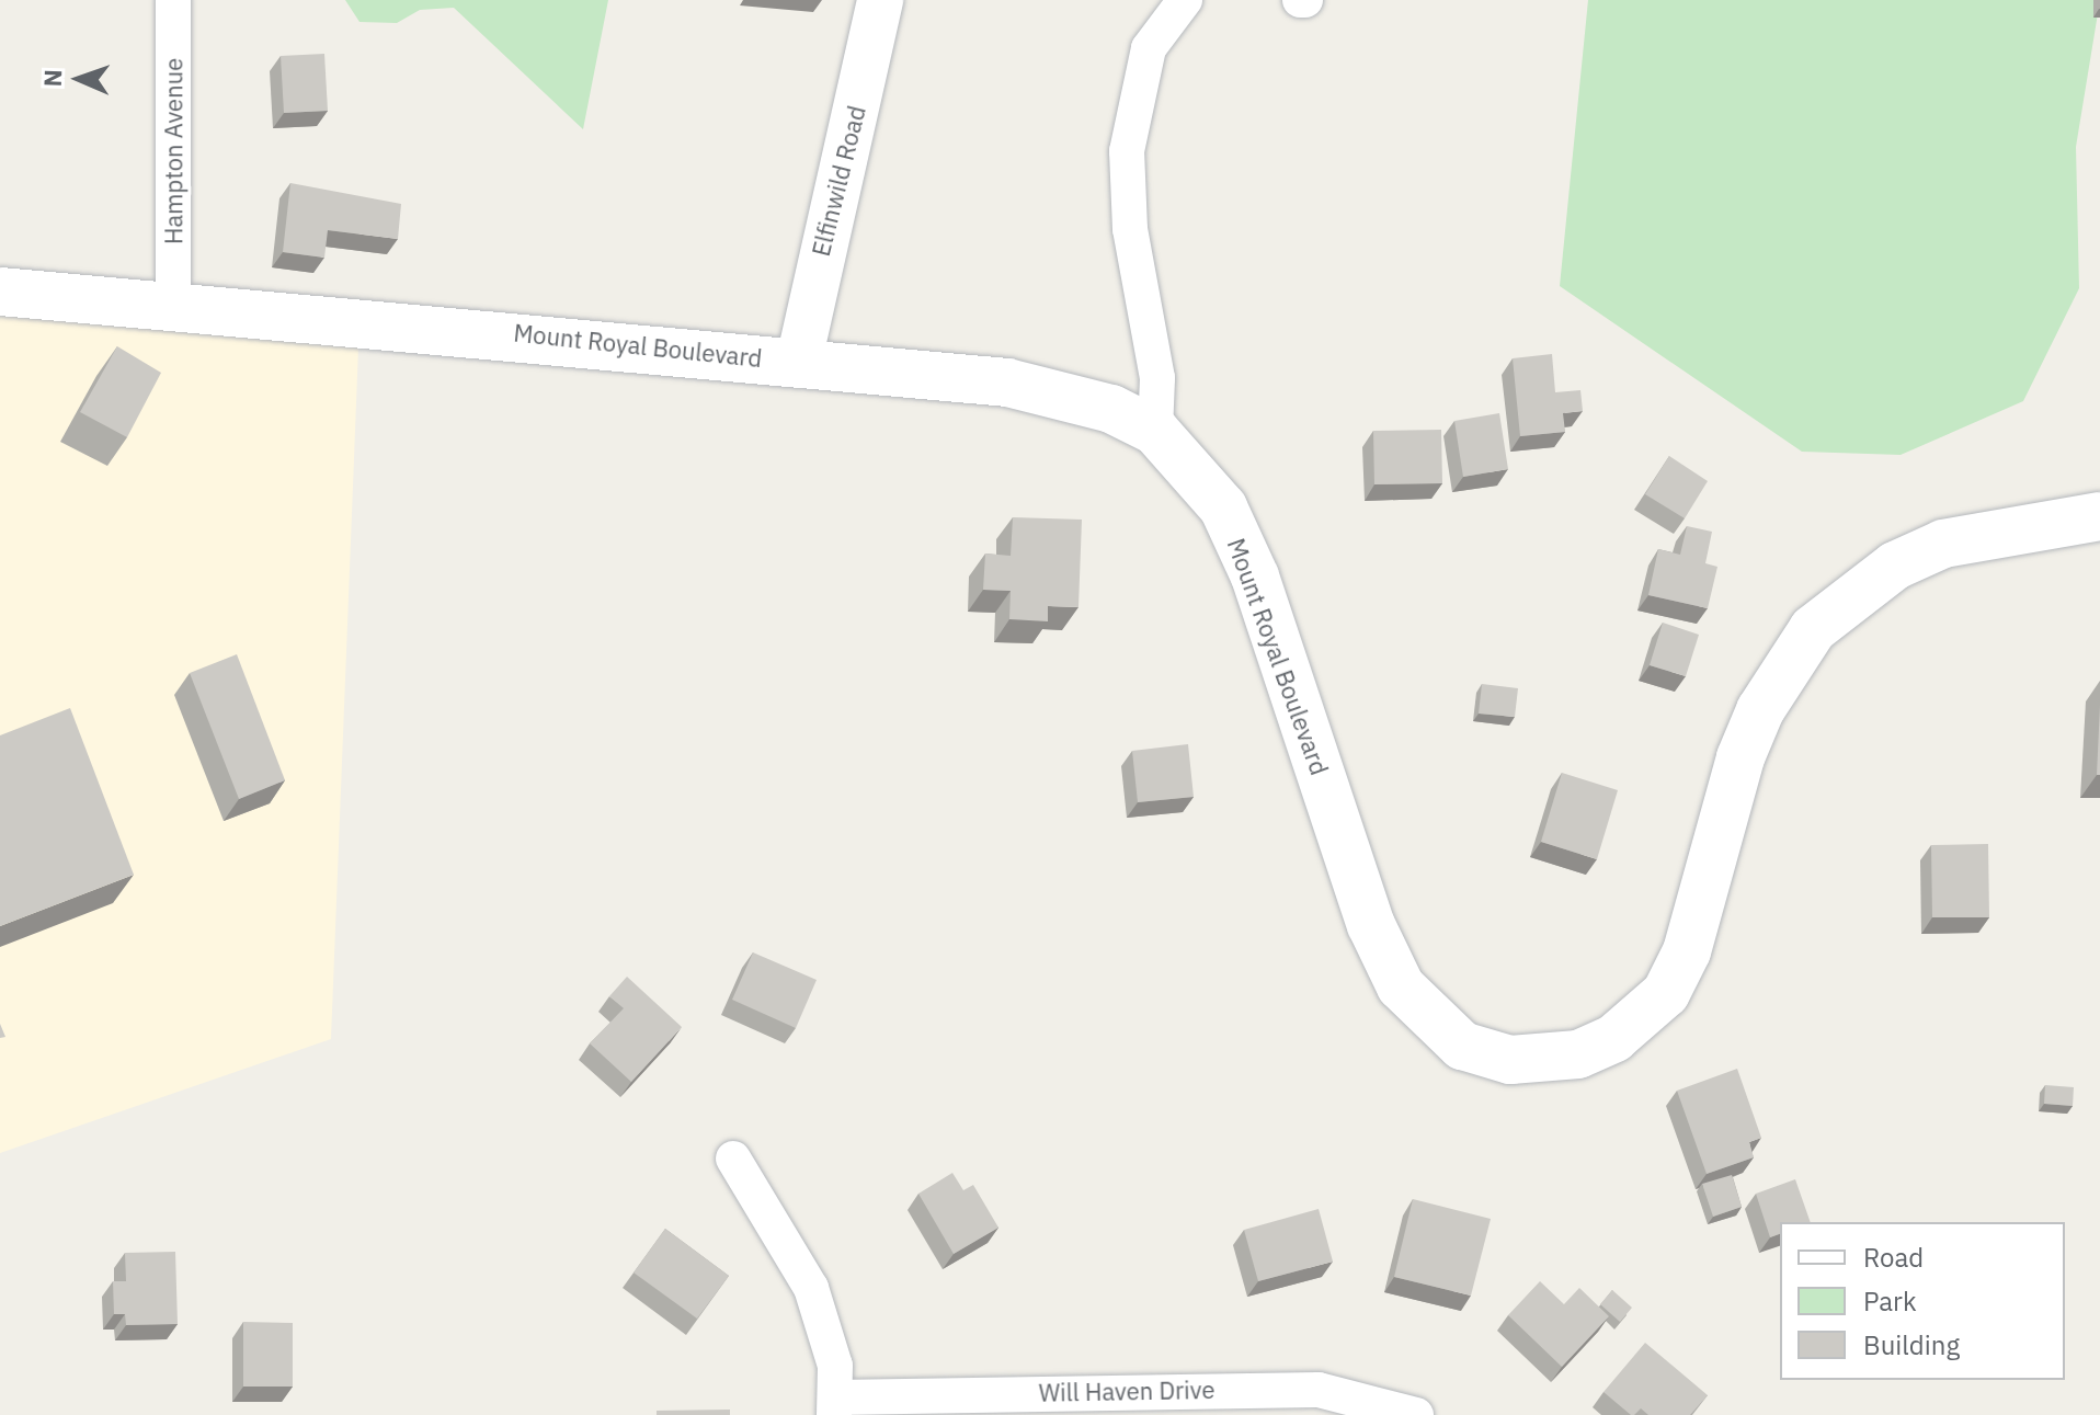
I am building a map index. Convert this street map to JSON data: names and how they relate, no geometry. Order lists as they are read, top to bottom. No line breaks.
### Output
{"streets":{"main road":["Mount Royal Boulevard"],"street":["Hampton Avenue","Elfinwild Road","Will Haven Drive"]},"crossings":[["Hampton Avenue","Mount Royal Boulevard"],["Elfinwild Road","Mount Royal Boulevard"]],"legend":["Road","Park","Building"],"north":"left"}
